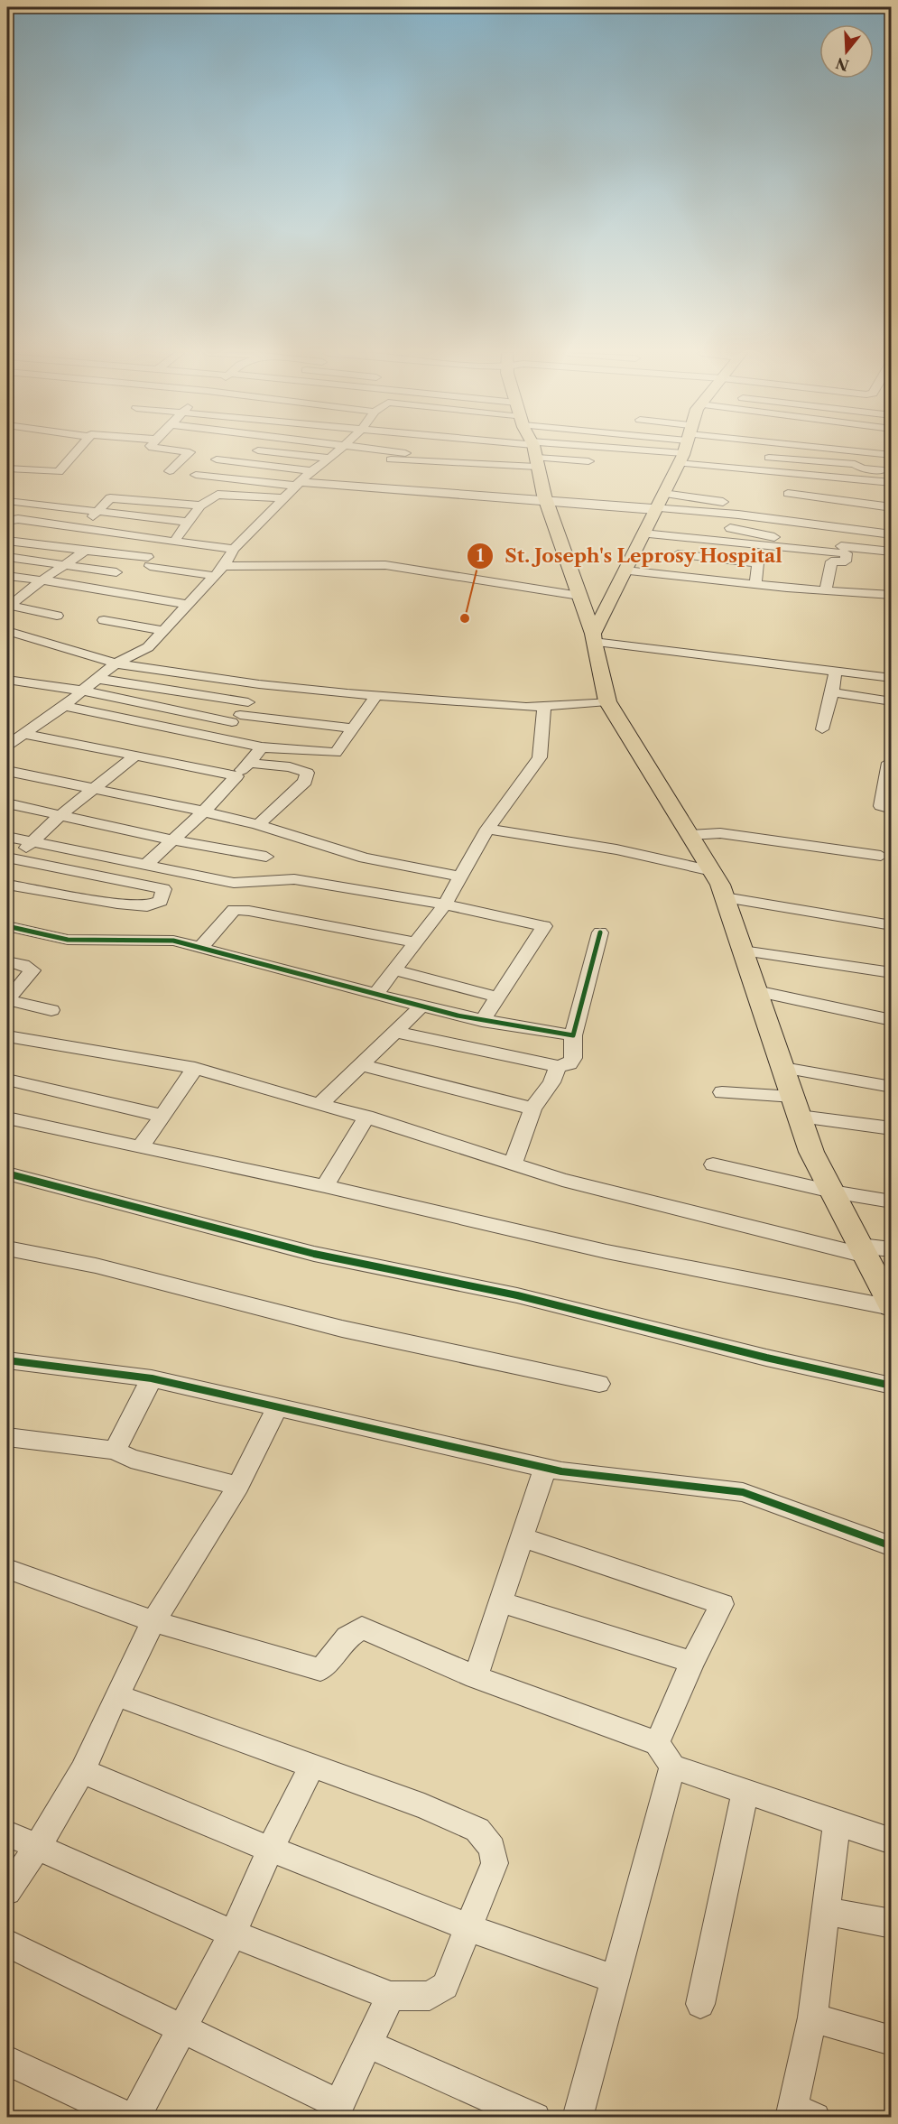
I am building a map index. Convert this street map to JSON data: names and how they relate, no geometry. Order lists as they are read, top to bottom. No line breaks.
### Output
{"places":["St. Joseph's Leprosy Hospital"],"north":"bottom"}
